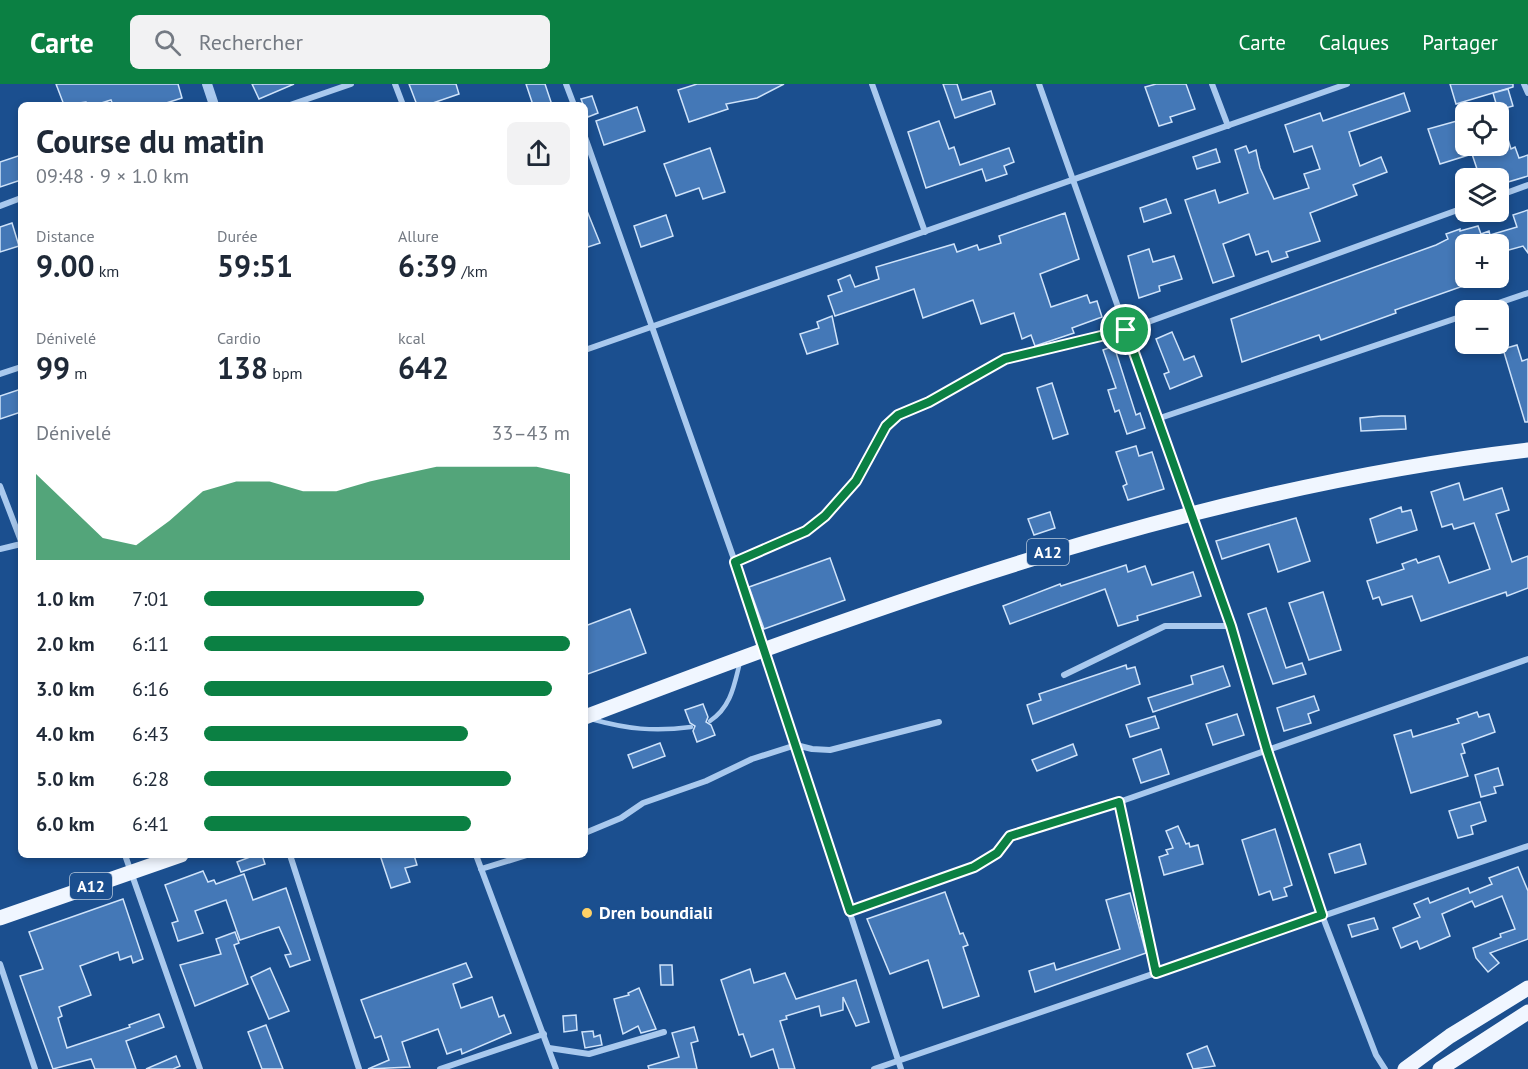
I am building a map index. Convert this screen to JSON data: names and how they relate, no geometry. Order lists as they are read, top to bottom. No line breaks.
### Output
{"streets":{"main road":["A12"]},"places":["Dren boundiali"],"page":{"header":"Carte","search":"Rechercher","nav":["Carte","Calques","Partager"],"map_buttons":["+","−"],"heading":["Course du matin","09:48 · 9 × 1.0 km"],"stats":[["Distance","9.00 km"],["Durée","59:51"],["Allure","6:39 /km"],["Dénivelé","99 m"],["Cardio","138 bpm"],["kcal","642"]],"chart":["Dénivelé","33–43 m"],"list":[{"name":"1.0 km","note":"7:01"},{"name":"2.0 km","note":"6:11"},{"name":"3.0 km","note":"6:16"},{"name":"4.0 km","note":"6:43"},{"name":"5.0 km","note":"6:28"},{"name":"6.0 km","note":"6:41"}]}}
